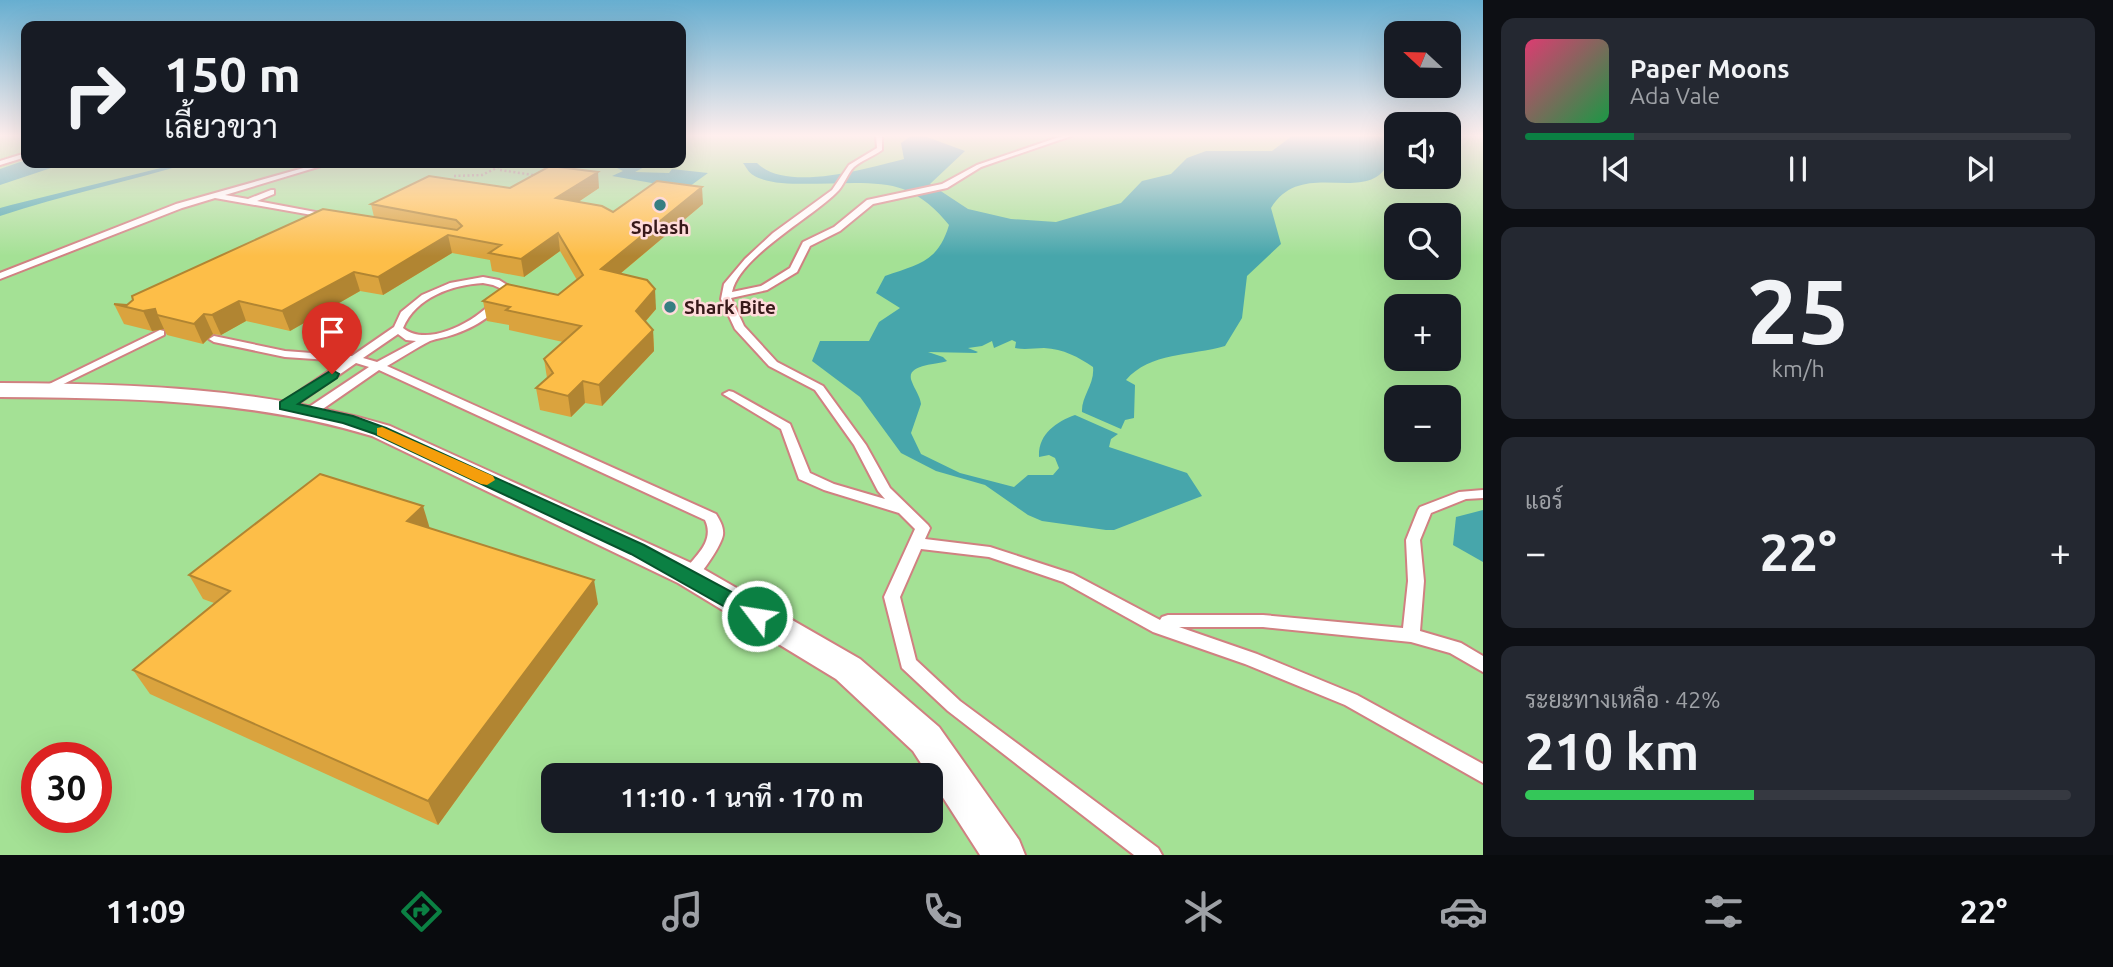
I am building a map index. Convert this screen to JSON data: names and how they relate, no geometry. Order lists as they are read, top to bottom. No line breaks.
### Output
{"places":["Splash","Shark Bite"],"north":"left","page":{"map_buttons":["+","−"],"turn":["150 m","เลี้ยวขวา"],"song":["Paper Moons","Ada Vale"],"tile":[["25","km/h"],"แอร์",["ระยะทางเหลือ · 42%","210 km"]],"heat":["−","22°","+"],"limit":"30","trip":"11:10 · 1 นาที · 170 m","tabs":["11:09","22°"]}}
